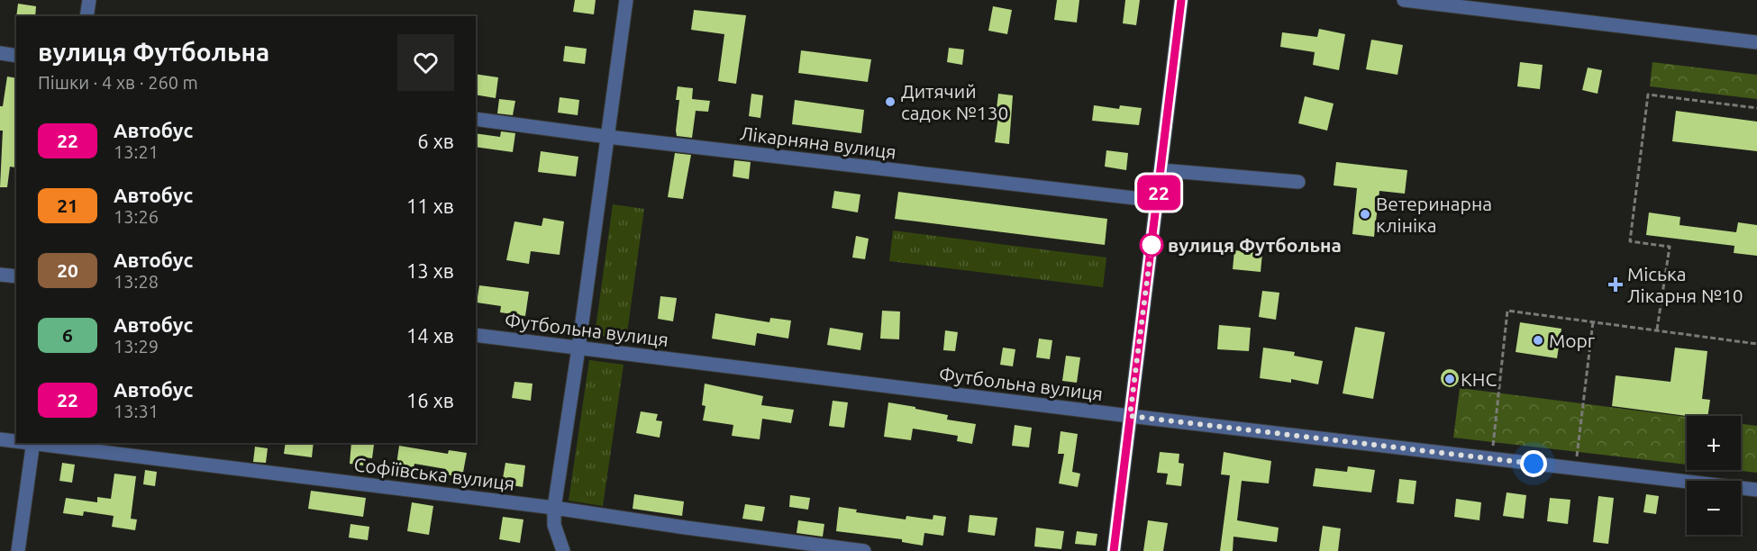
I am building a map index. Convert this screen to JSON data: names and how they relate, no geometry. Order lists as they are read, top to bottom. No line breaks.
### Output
{"streets":{"street":["Лікарняна вулиця","Футбольна вулиця","Софіївська вулиця"]},"places":{"other":["Дитячий садок №130","Ветеринарна клініка","вулиця Футбольна","Морг","КНС"],"health":["Міська Лікарня №10"]},"lines":["bus line 22"],"page":{"on_map":"22","heading":["вулиця Футбольна","Пішки · 4 хв · 260 m"],"list":[{"mark":"22","name":"Автобус","note":"13:21","value":"6 хв"},{"mark":"21","name":"Автобус","note":"13:26","value":"11 хв"},{"mark":"20","name":"Автобус","note":"13:28","value":"13 хв"},{"mark":"6","name":"Автобус","note":"13:29","value":"14 хв"},{"mark":"22","name":"Автобус","note":"13:31","value":"16 хв"}],"map_buttons":["+","−"]}}
